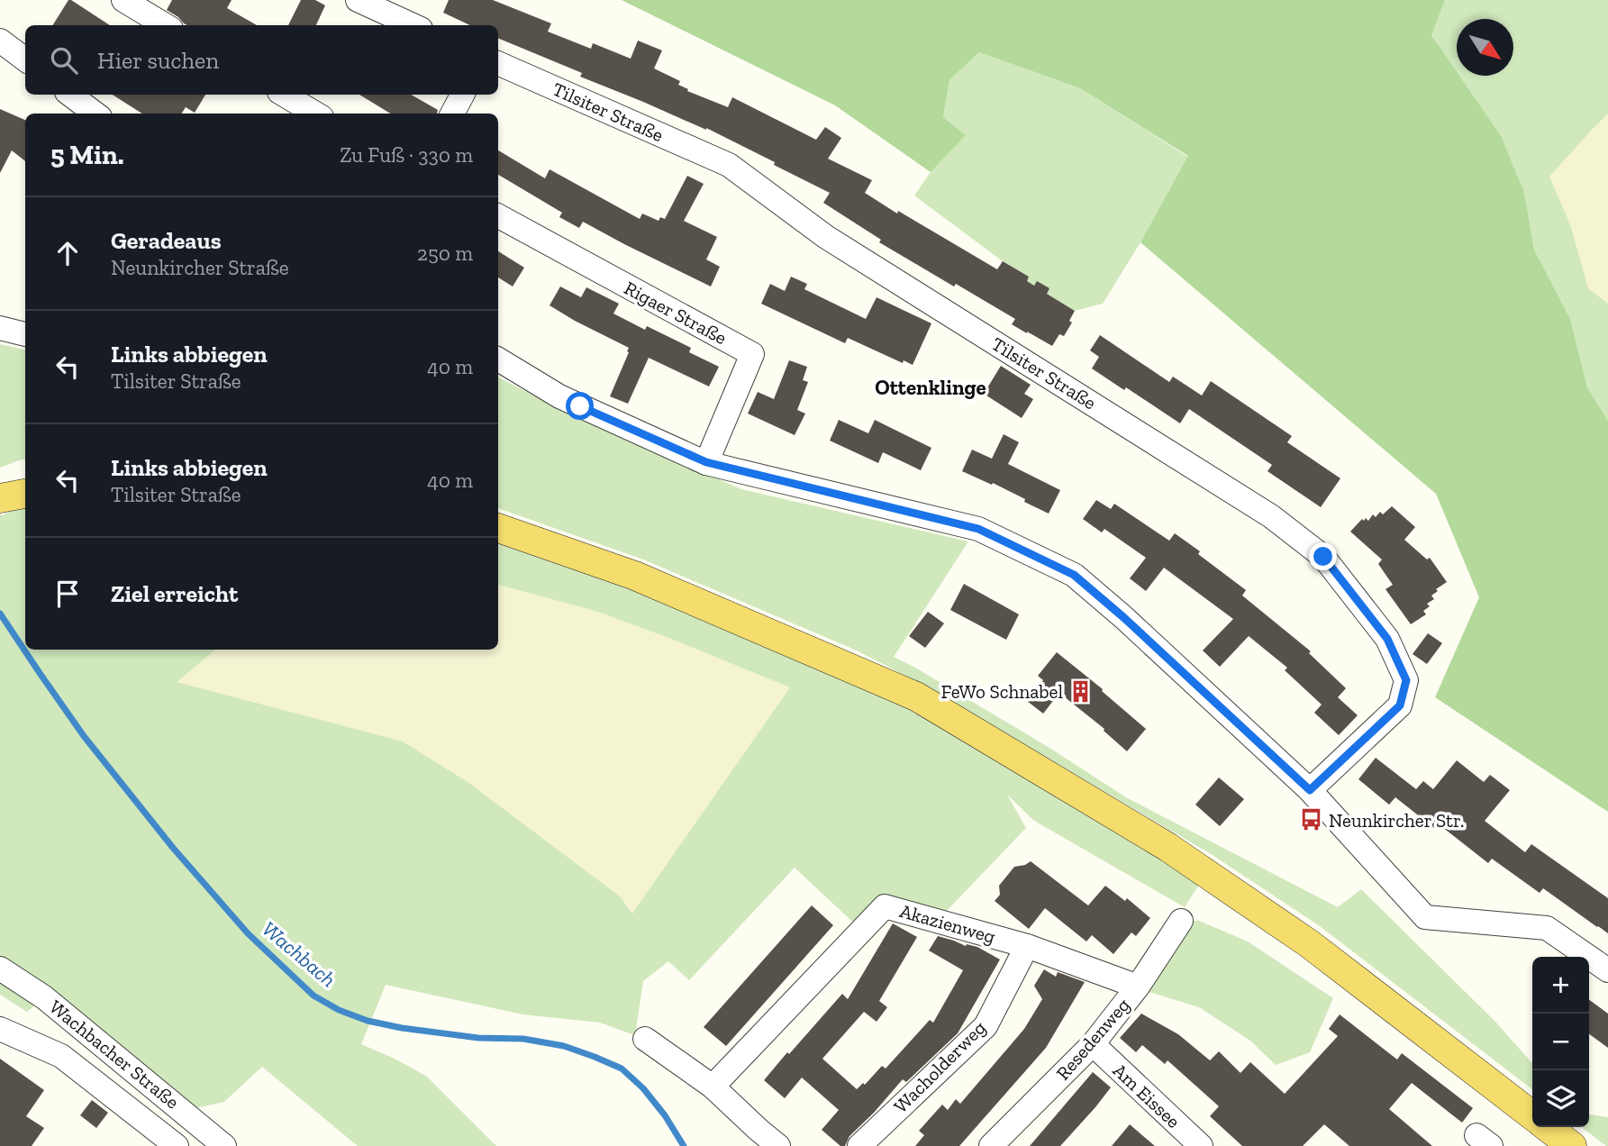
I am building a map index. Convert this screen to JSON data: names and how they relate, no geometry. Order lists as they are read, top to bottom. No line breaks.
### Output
{"streets":{"street":["Tilsiter Straße","Rigaer Straße","Akazienweg","Resedenweg","Wachbacher Straße","Wacholderweg","Am Eissee"]},"crossings":[["Akazienweg","Resedenweg"],["Akazienweg","Wacholderweg"],["Resedenweg","Am Eissee"]],"districts":["Ottenklinge"],"water":["Wachbach"],"places":{"building":["FeWo Schnabel"],"bus stop":["Neunkircher Str."]},"north":"bottom right","page":{"search":"Hier suchen","heading":["5 Min.","Zu Fuß · 330 m"],"list":[["Geradeaus","Neunkircher Straße","250 m"],["Links abbiegen","Tilsiter Straße","40 m"],["Links abbiegen","Tilsiter Straße","40 m"],"Ziel erreicht"],"map_buttons":["+","−"]}}
